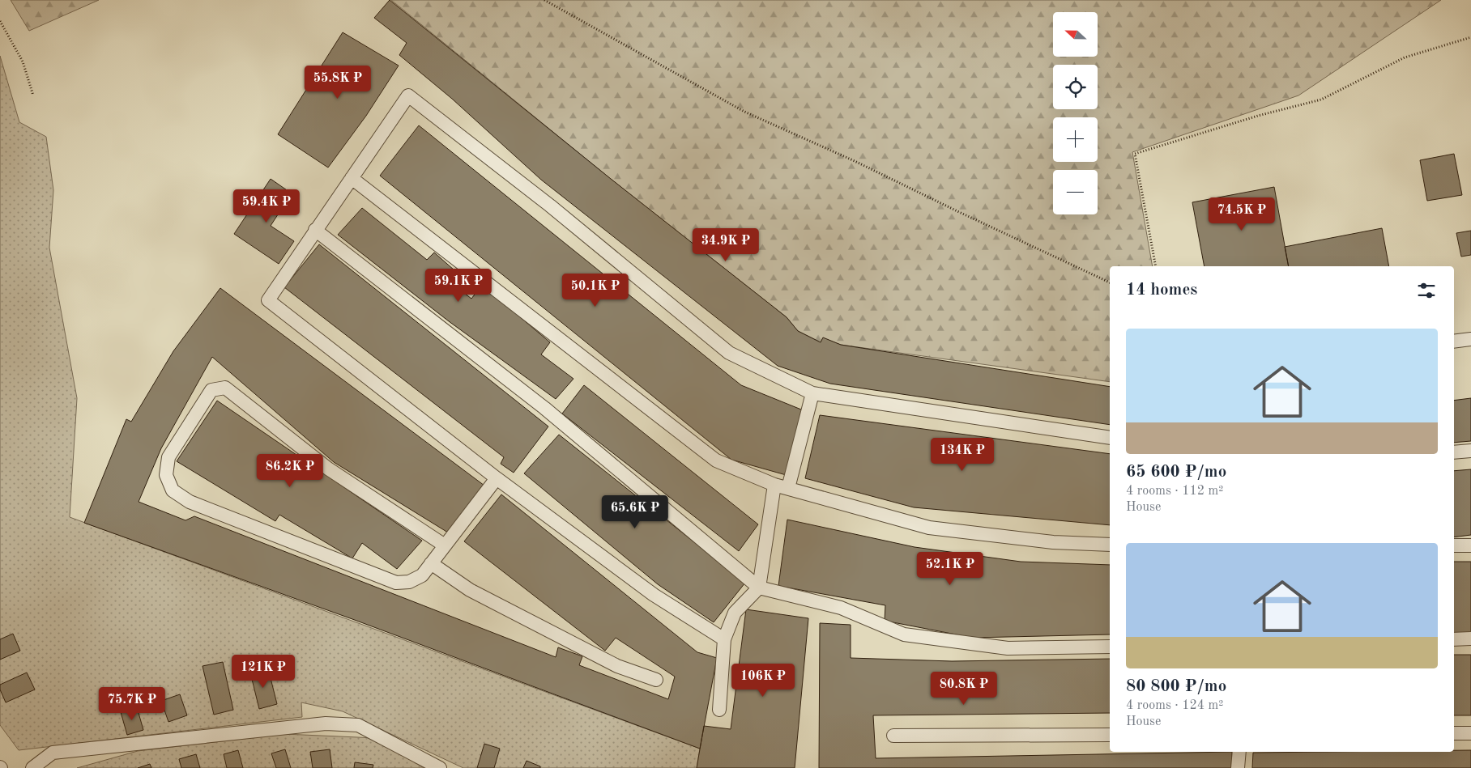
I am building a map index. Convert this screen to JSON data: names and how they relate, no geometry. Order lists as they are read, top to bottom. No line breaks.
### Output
{"north":"left","page":{"map_buttons":["+","−"],"price":["55.8K ₽","59.4K ₽","74.5K ₽","34.9K ₽","59.1K ₽","50.1K ₽","134K ₽","86.2K ₽","65.6K ₽","52.1K ₽","121K ₽","106K ₽","80.8K ₽","75.7K ₽"],"heading":"14 homes","list":[{"name":"65 600 ₽/mo","note":"4 rooms · 112 m² · House"},{"name":"80 800 ₽/mo","note":"4 rooms · 124 m² · House"}]}}
